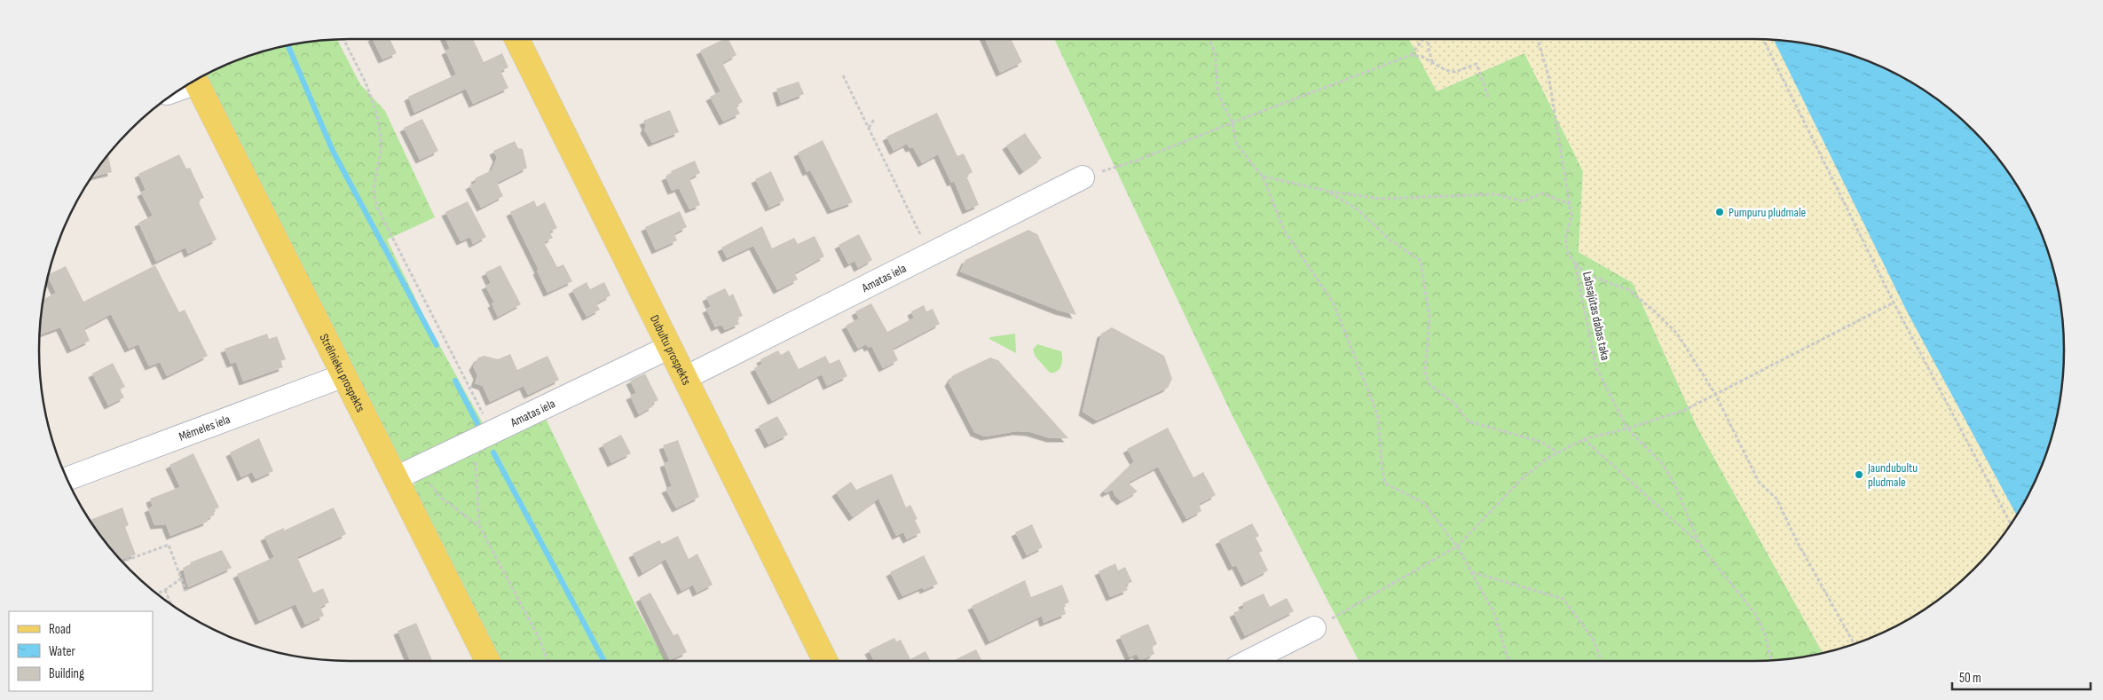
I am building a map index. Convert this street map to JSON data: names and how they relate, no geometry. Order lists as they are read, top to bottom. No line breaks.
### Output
{"streets":{"main road":["Dubultu prospekts","Strēlnieku prospekts"],"street":["Amatas iela","Mēmeles iela"],"path":["Labsajūtas dabas taka"]},"crossings":[["Amatas iela","Dubultu prospekts"],["Amatas iela","Strēlnieku prospekts"],["Strēlnieku prospekts","Mēmeles iela"]],"places":["Pumpuru pludmale","Jaundubultu pludmale"],"legend":["Road","Water","Building"],"scale_bar":"50 m"}
